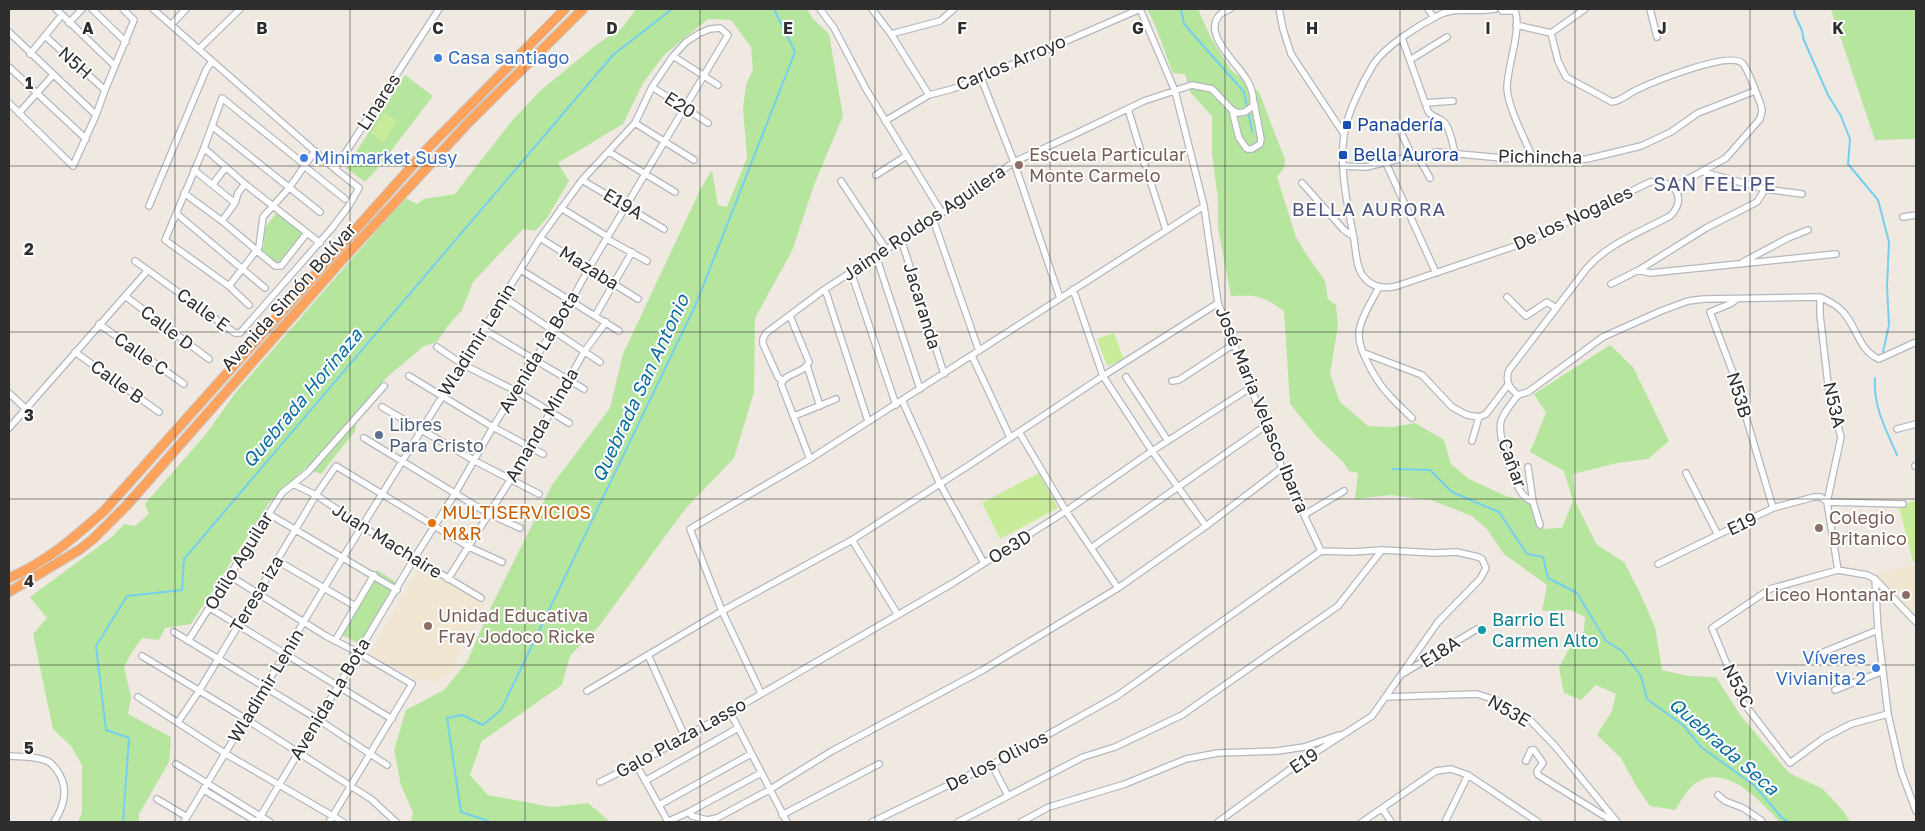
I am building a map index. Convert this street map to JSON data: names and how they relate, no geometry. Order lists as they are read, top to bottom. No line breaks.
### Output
{"streets":{"highway":["Avenida Simón Bolívar"],"street":["N5H","Carlos Arroyo","Linares","E20","Pichincha","E19A","De los Nogales","Jaime Roldos Aguilera","Mazaba","Jacaranda","Calle E","Calle D","Wladimir Lenin","Avenida La Bota","Calle C","Calle B","N53B","N53A","José Maria Velasco Ibarra","Amanda Minda","Cañar","E19","Juan Machaire","Oe3D","Odilo Aguilar","Teresa iza","E18A","N53C","N53E","Galo Plaza Lasso","De los Olivos"]},"crossings":[["Carlos Arroyo","José Maria Velasco Ibarra"],["Linares","Calle E"],["E20","Wladimir Lenin"],["E20","Avenida La Bota"],["E19A","Wladimir Lenin"],["E19A","Avenida La Bota"],["Jaime Roldos Aguilera","Jacaranda"],["Jaime Roldos Aguilera","José Maria Velasco Ibarra"],["Mazaba","Wladimir Lenin"],["Mazaba","Avenida La Bota"],["Wladimir Lenin","Avenida La Bota"],["Wladimir Lenin","Juan Machaire"],["Wladimir Lenin","Teresa iza"],["Avenida La Bota","Juan Machaire"],["N53B","E19"],["N53A","E19"],["N53A","N53C"],["José Maria Velasco Ibarra","Oe3D"],["José Maria Velasco Ibarra","De los Olivos"],["Amanda Minda","Juan Machaire"],["E19","E18A"],["E19","N53E"],["Juan Machaire","Odilo Aguilar"],["Juan Machaire","Teresa iza"],["Oe3D","Galo Plaza Lasso"]],"districts":["SAN FELIPE","BELLA AURORA"],"water":["Quebrada San Antonio","Quebrada Horinaza","Quebrada Seca"],"places":{"other":["Casa santiago","Minimarket Susy","Escuela Particular Monte Carmelo","Libres Para Cristo","MULTISERVICIOS M&R","Colegio Britanico","Liceo Hontanar","Unidad Educativa Fray Jodoco Ricke","Barrio El Carmen Alto","Víveres Vivianita 2"],"transit":["Panadería","Bella Aurora"]},"grid":{"columns":["A","B","C","D","E","F","G","H","I","J","K"],"rows":["1","2","3","4","5"]}}
